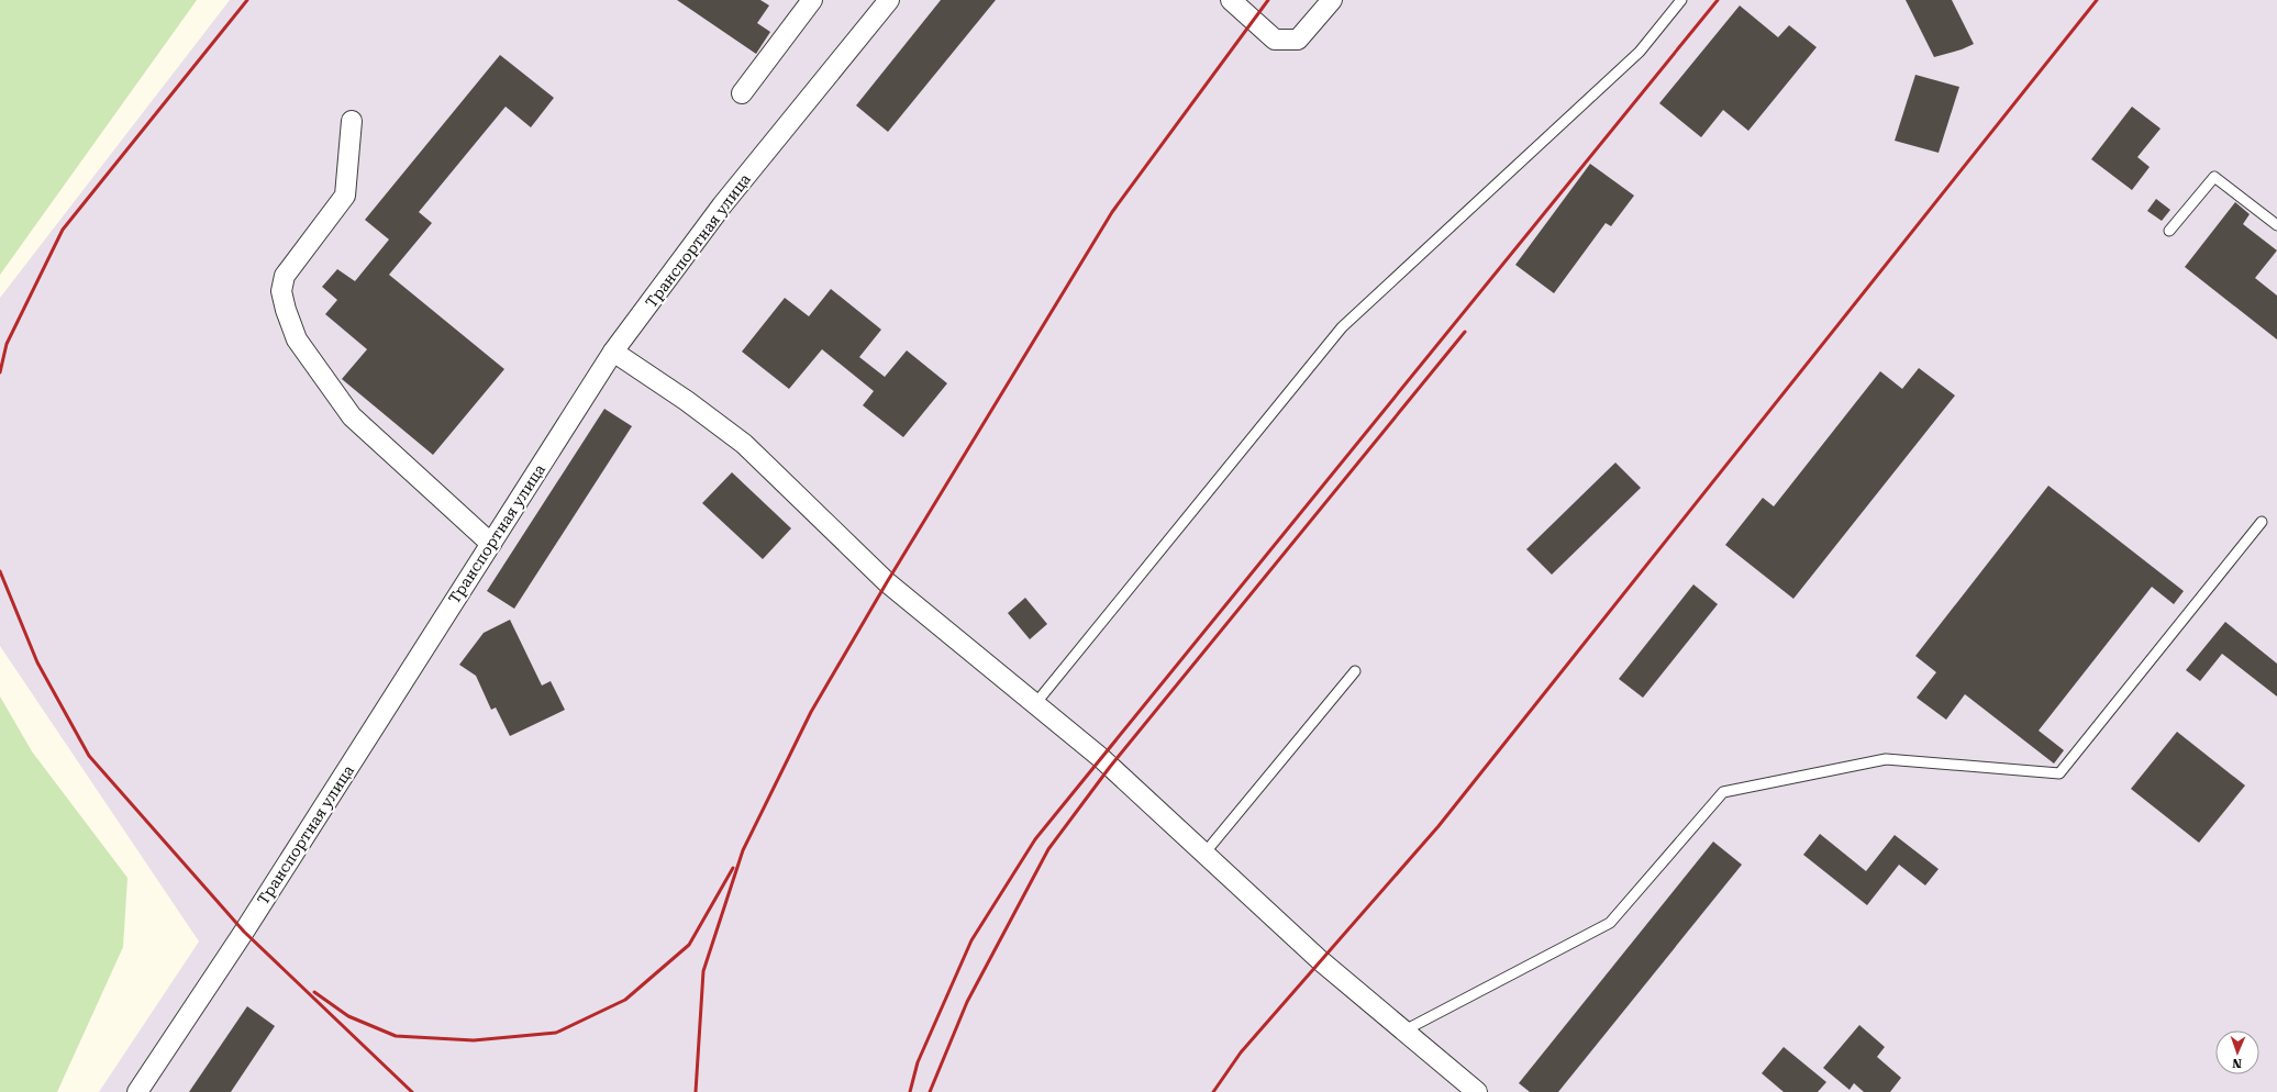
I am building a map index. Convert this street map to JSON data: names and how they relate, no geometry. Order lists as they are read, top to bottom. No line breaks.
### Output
{"streets":{"street":["Транспортная улица"]},"north":"bottom"}
